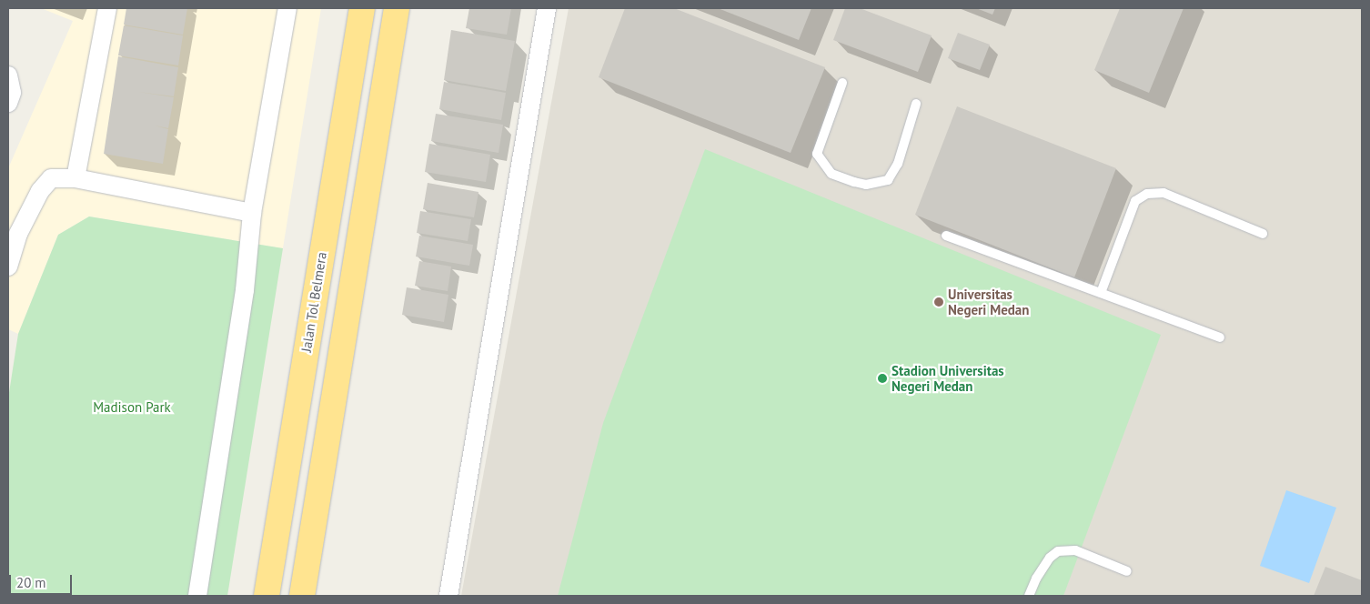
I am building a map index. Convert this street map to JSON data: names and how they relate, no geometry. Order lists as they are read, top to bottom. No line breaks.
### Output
{"streets":{"highway":["Jalan Tol Belmera"]},"parks":["Madison Park"],"places":["Universitas Negeri Medan","Stadion Universitas Negeri Medan"],"scale_bar":"20 m"}
